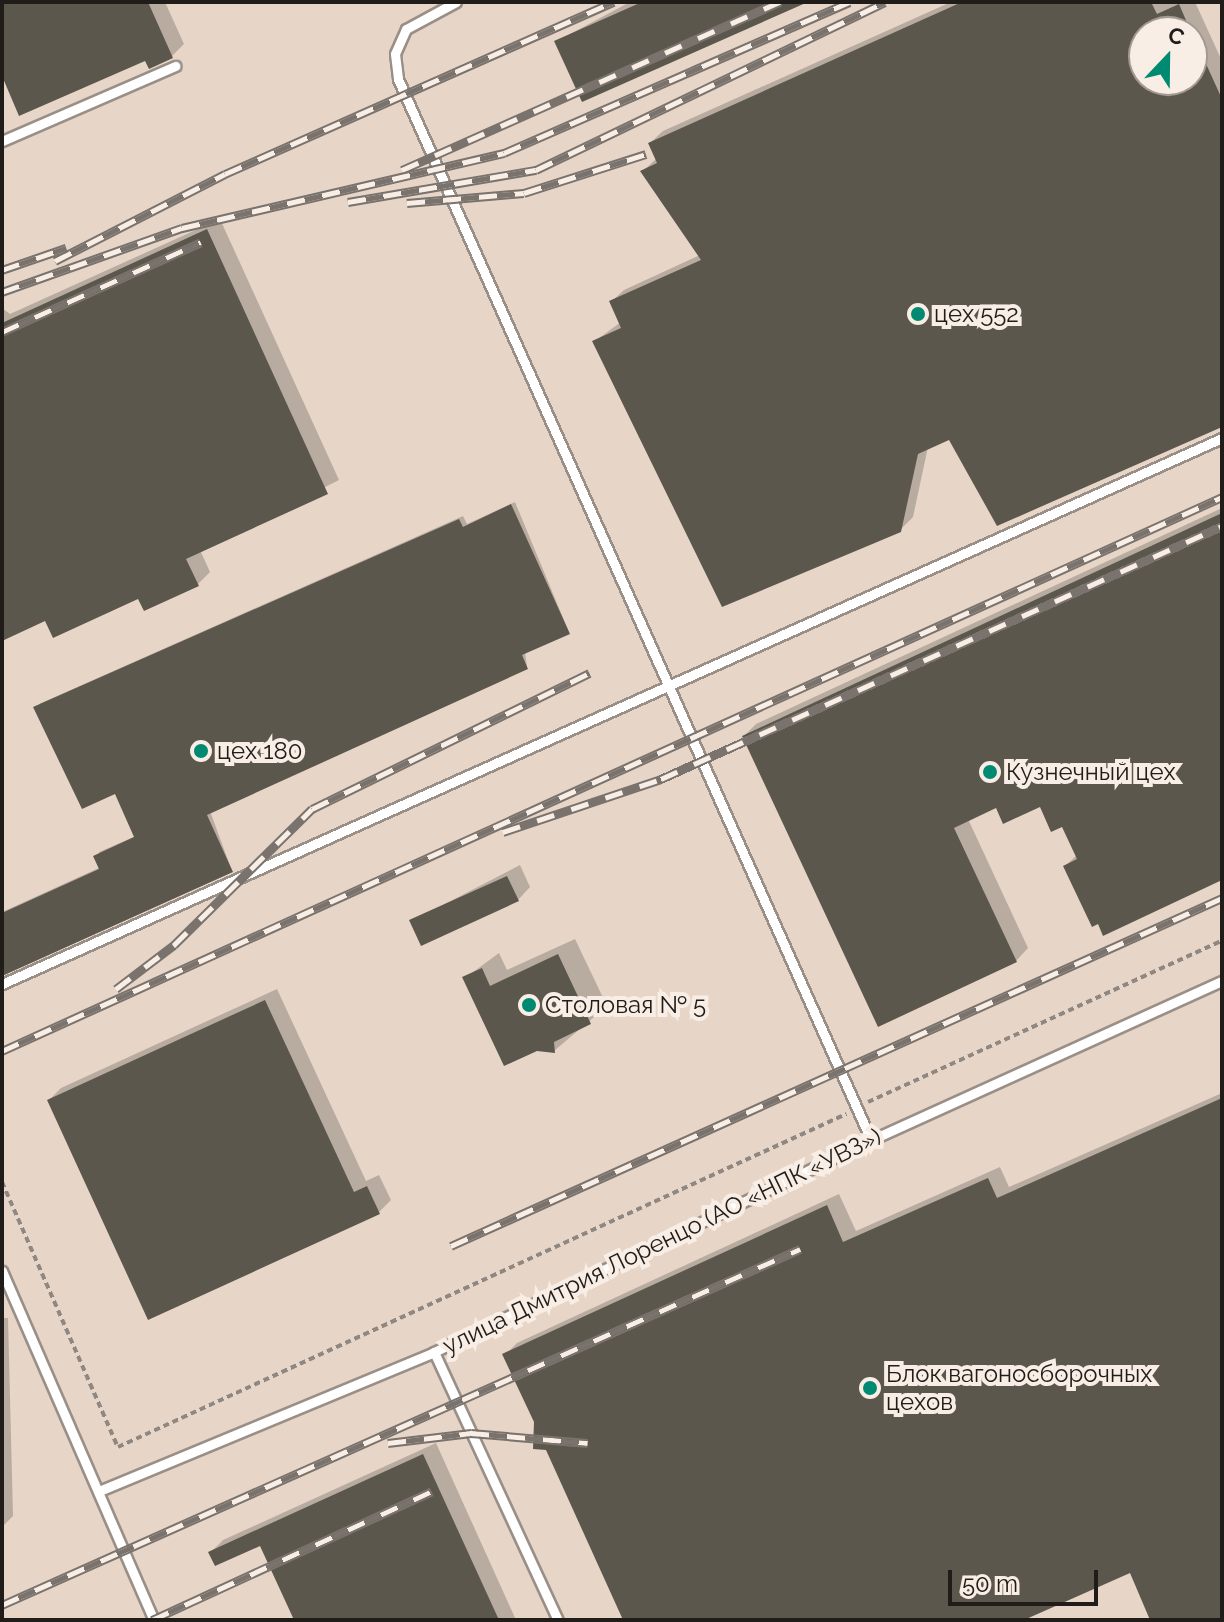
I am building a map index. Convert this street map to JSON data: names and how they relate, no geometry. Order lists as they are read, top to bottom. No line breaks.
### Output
{"streets":{"lane":["улица Дмитрия Лоренцо (АО «НПК «УВЗ»)"]},"places":["цех 552","цех 180","Кузнечный цех","Столовая № 5","Блок вагоносборочных цехов"],"scale_bar":"50 m","north":"top"}
